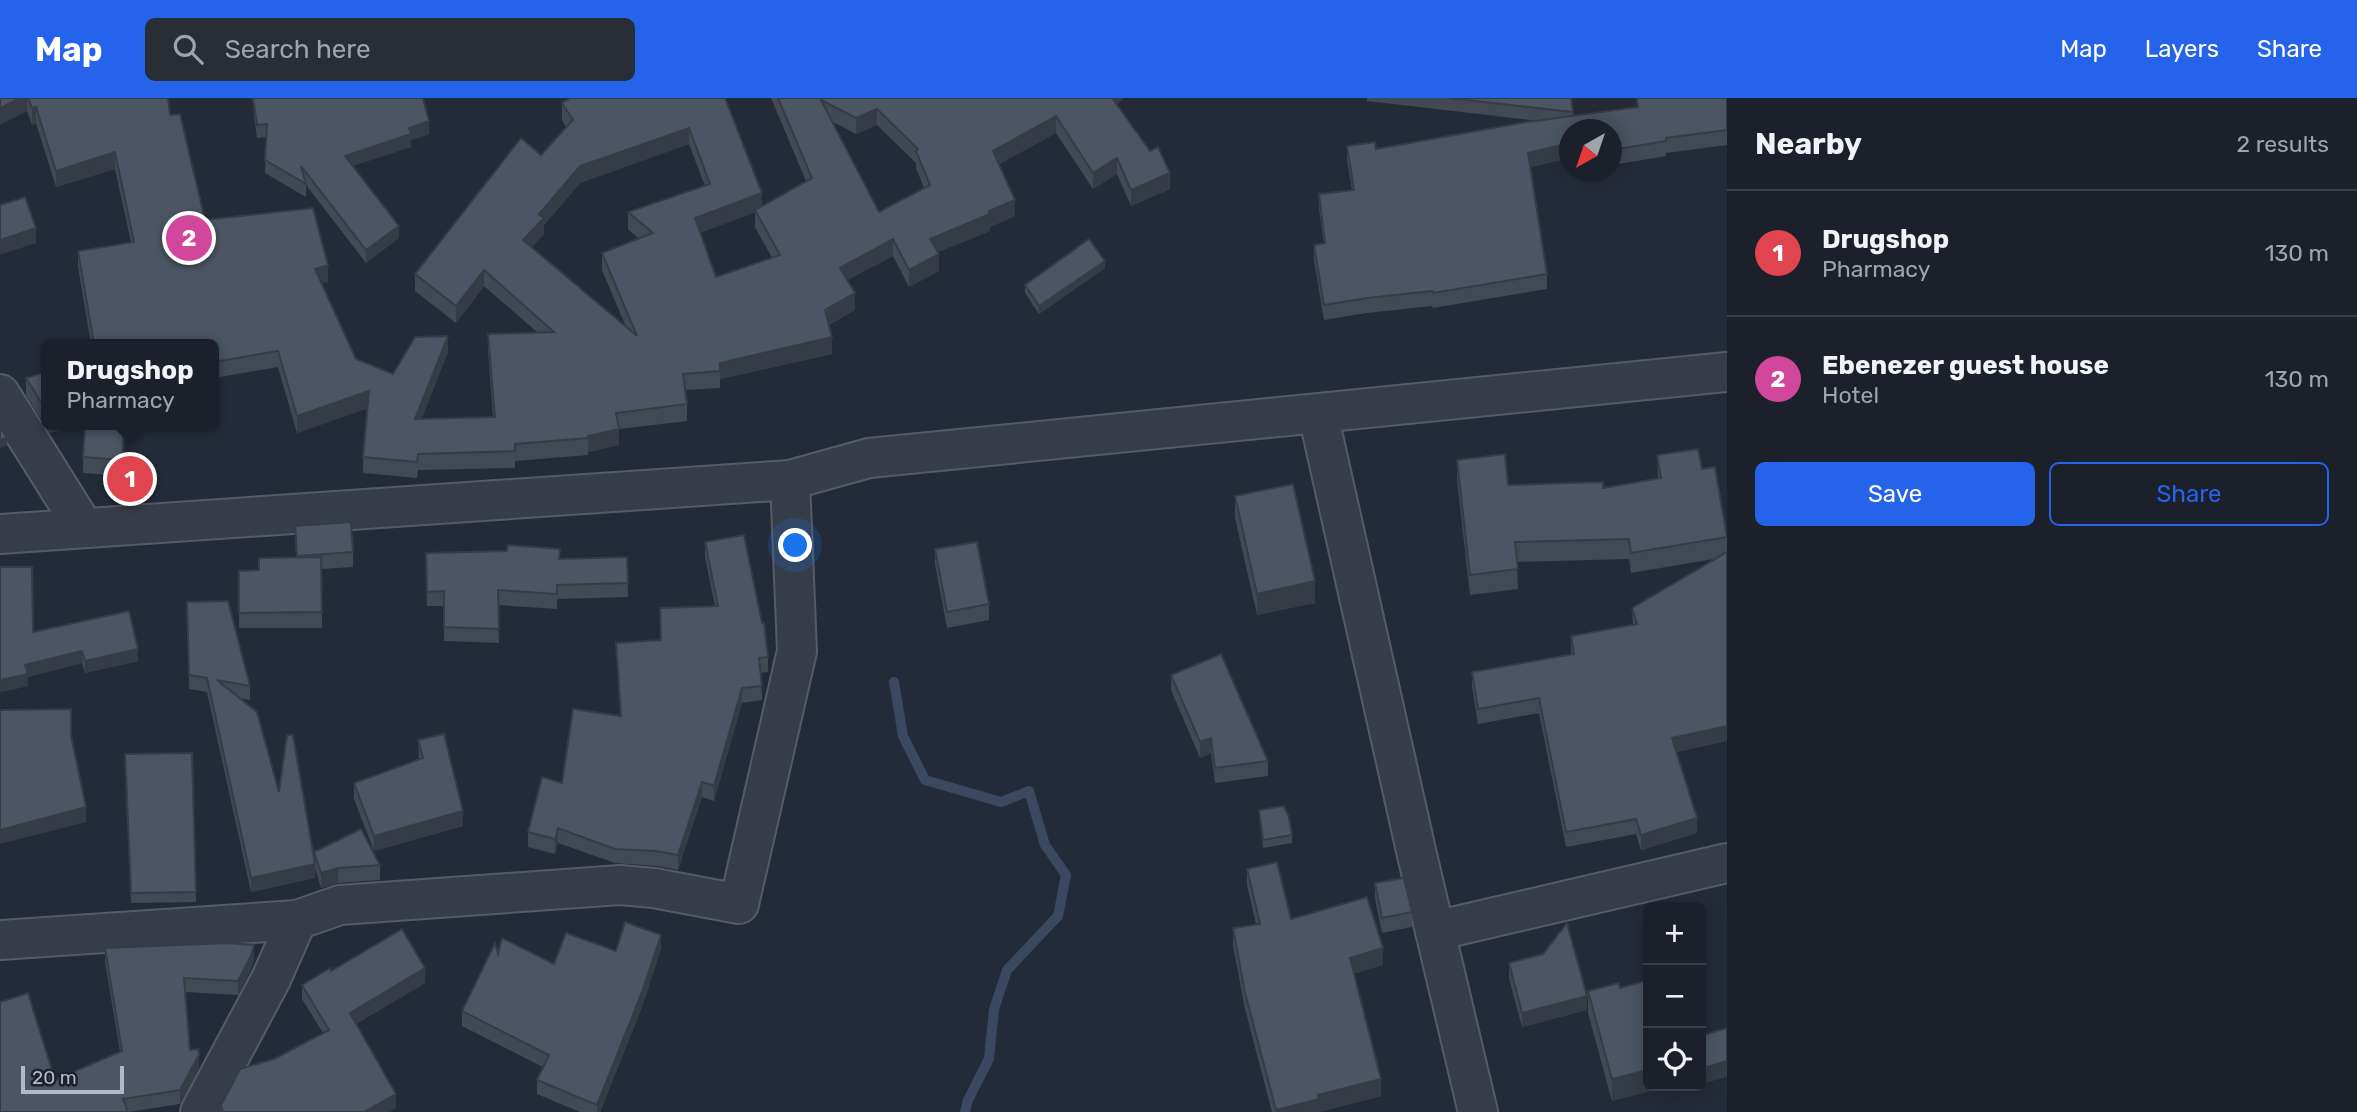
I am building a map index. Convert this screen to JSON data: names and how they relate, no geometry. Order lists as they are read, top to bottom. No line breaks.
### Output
{"scale_bar":"20 m","north":"bottom left","page":{"header":"Map","search":"Search here","nav":["Map","Layers","Share"],"heading":["Nearby","2 results"],"list":[{"mark":"1","name":"Drugshop","note":"Pharmacy","value":"130 m"},{"mark":"2","name":"Ebenezer guest house","note":"Hotel","value":"130 m"}],"pins":["2","1"],"popup":["Drugshop","Pharmacy"],"buttons":["Save","Share"],"map_buttons":["+","−"],"scale":"20 m"}}
